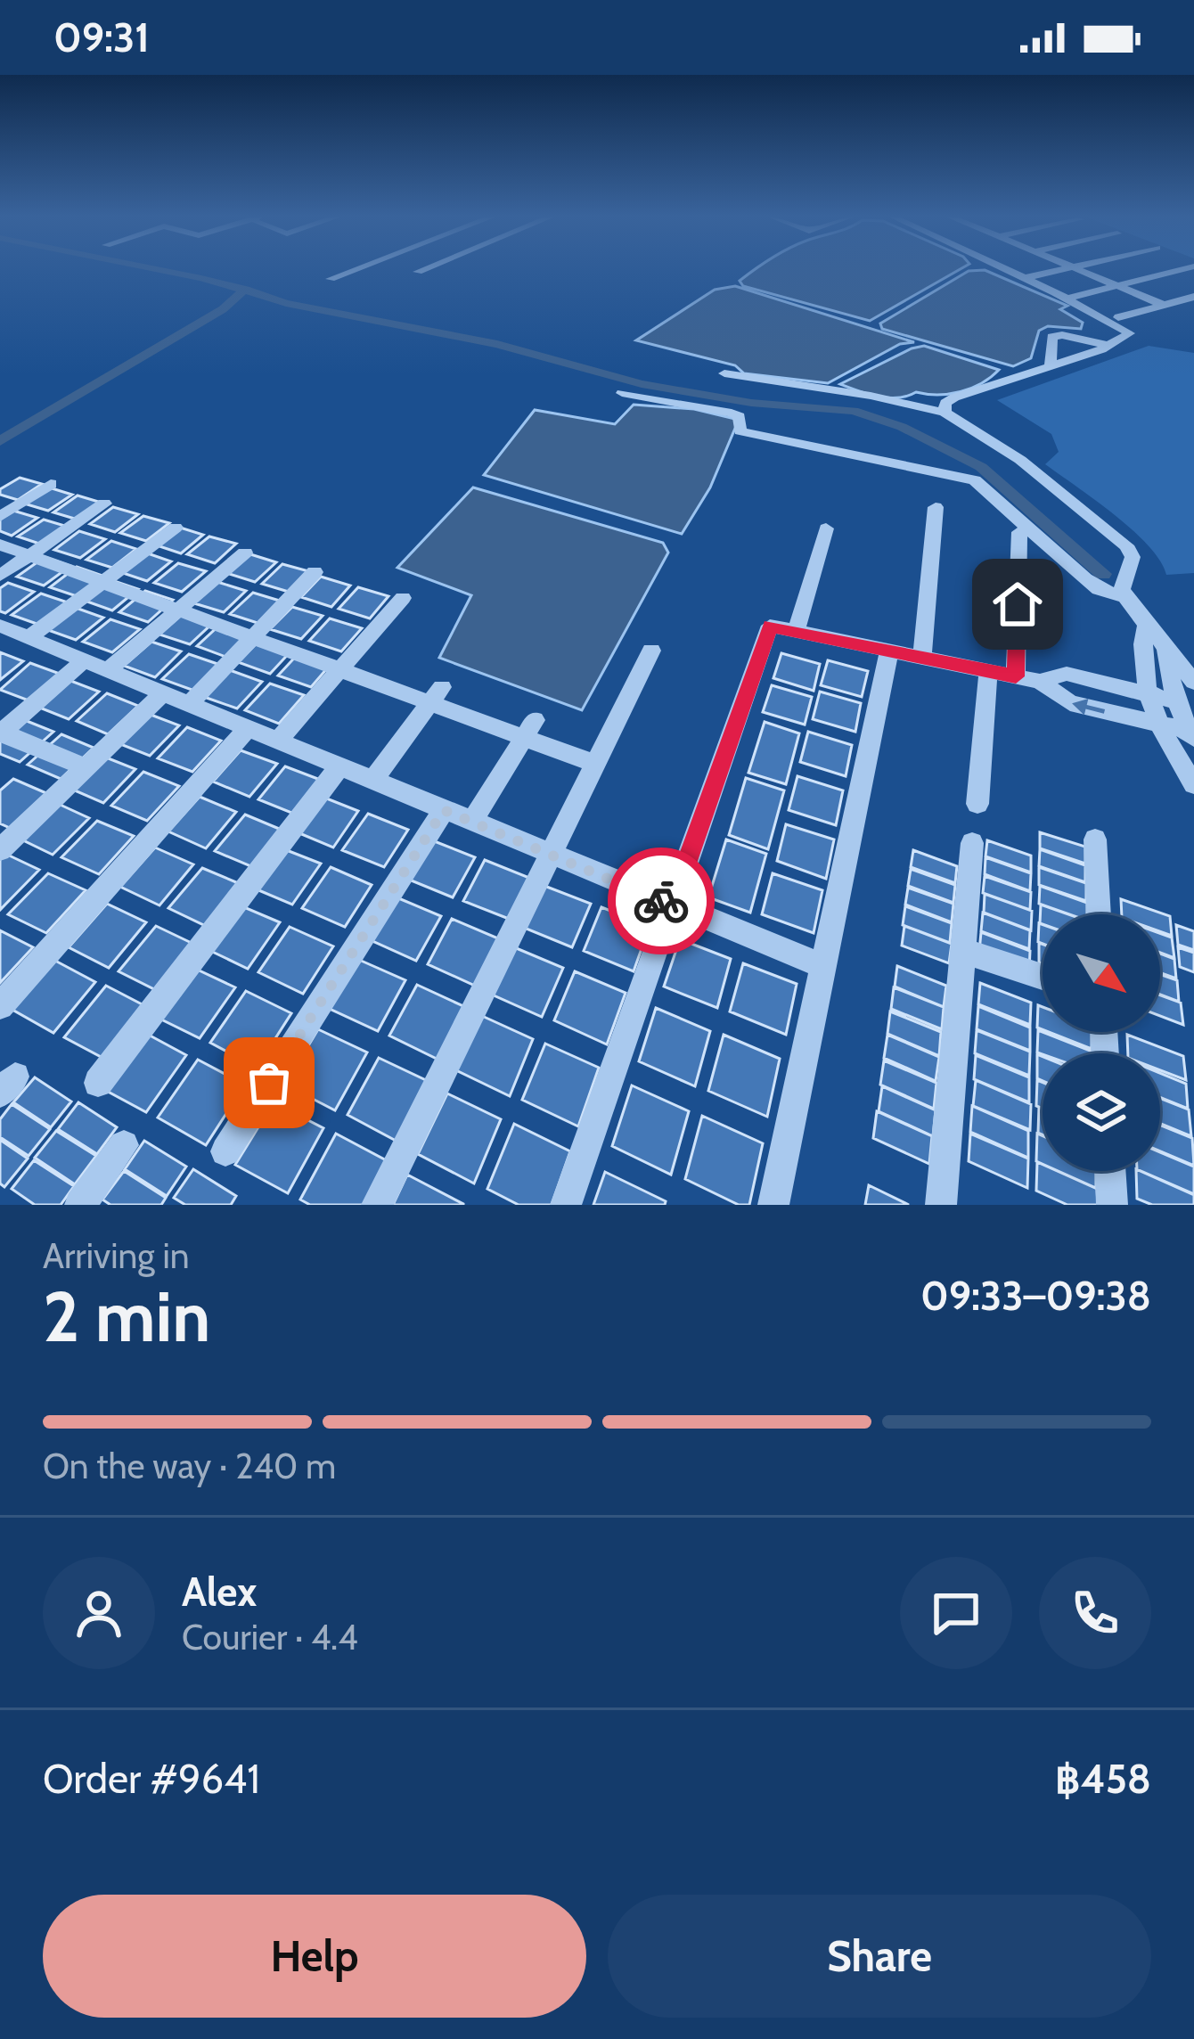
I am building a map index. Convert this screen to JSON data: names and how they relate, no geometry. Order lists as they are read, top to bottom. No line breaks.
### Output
{"north":"bottom right","page":{"status":"09:31","heading":["2 min","Arriving in","09:33–09:38"],"panel":["Alex","Courier · 4.4","Order #9641","฿458"],"bar":"On the way · 240 m","buttons":["Help","Share"]}}
